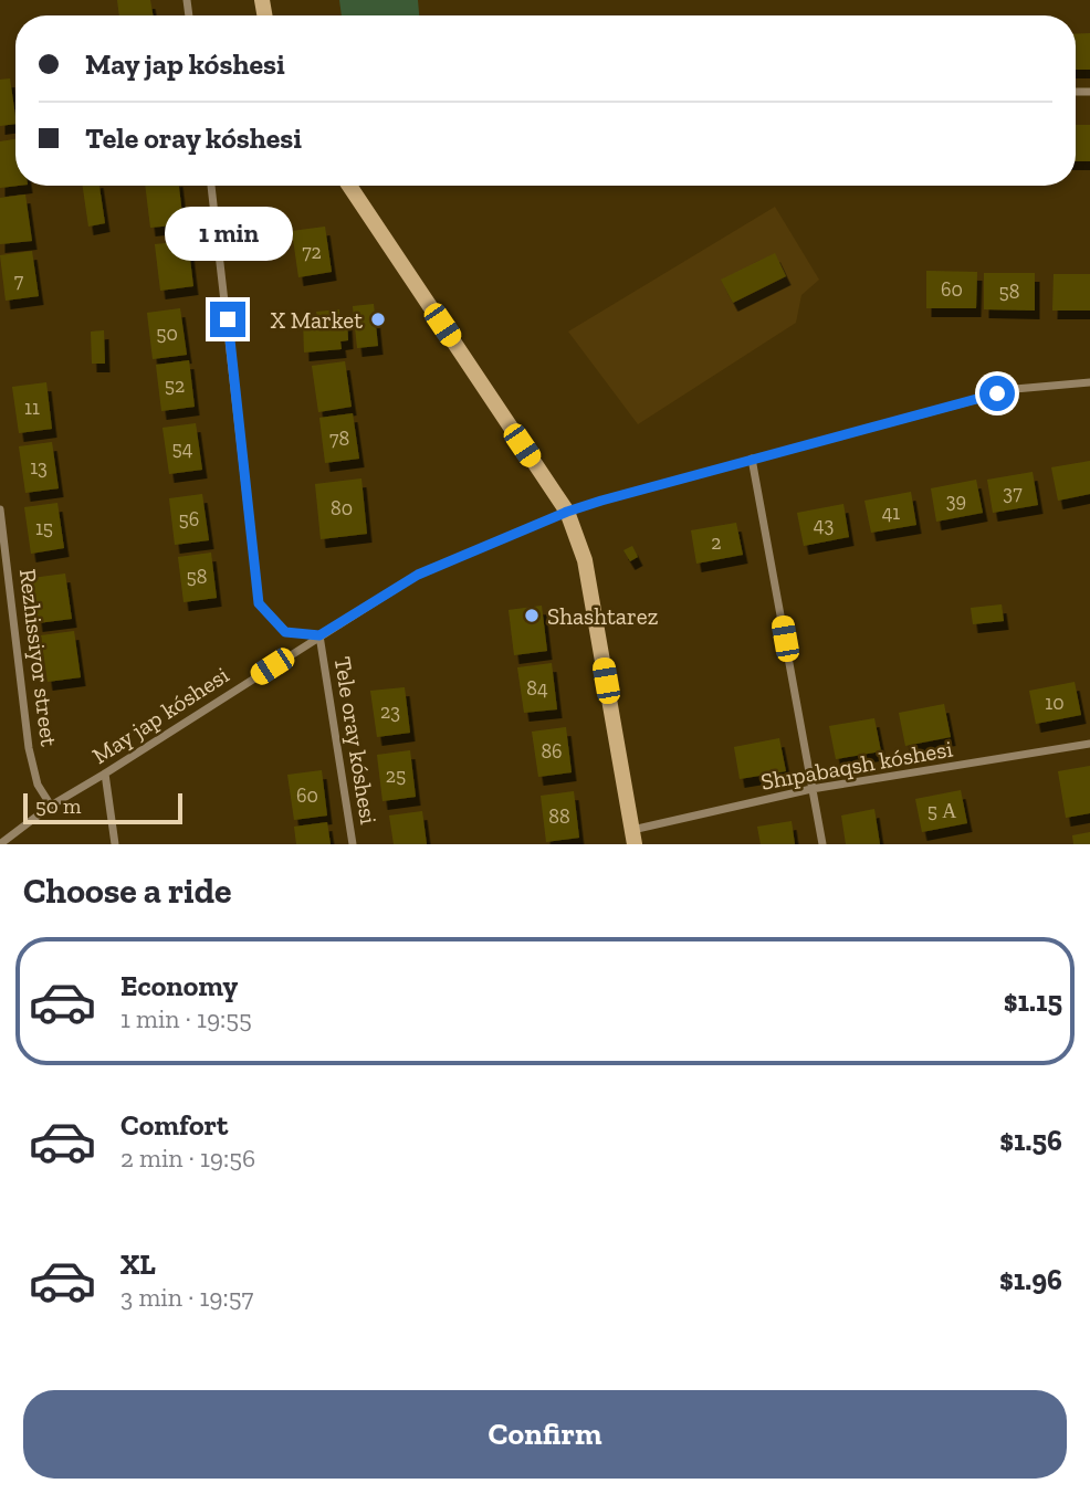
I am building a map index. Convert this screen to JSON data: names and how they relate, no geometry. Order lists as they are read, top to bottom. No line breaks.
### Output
{"streets":{"street":["Rezhissiyor street","May jap kóshesi","Tele oray kóshesi","Shıpabaqsh kóshesi"]},"crossings":[["Rezhissiyor street","May jap kóshesi"],["May jap kóshesi","Tele oray kóshesi"]],"places":["X Market","Shashtarez"],"house_numbers":["72","7","60","58","50","52","11","78","54","13","37","39","80","41","56","43","15","2","58","84","10","23","86","25","60","5 А","88"],"scale_bar":"50 m","page":{"banner":["May jap kóshesi","Tele oray kóshesi"],"bubble":"1 min","scale":"50 m","heading":"Choose a ride","list":[{"name":"Economy","note":"1 min · 19:55","value":"$1.15"},{"name":"Comfort","note":"2 min · 19:56","value":"$1.56"},{"name":"XL","note":"3 min · 19:57","value":"$1.96"}],"buttons":"Confirm"}}
